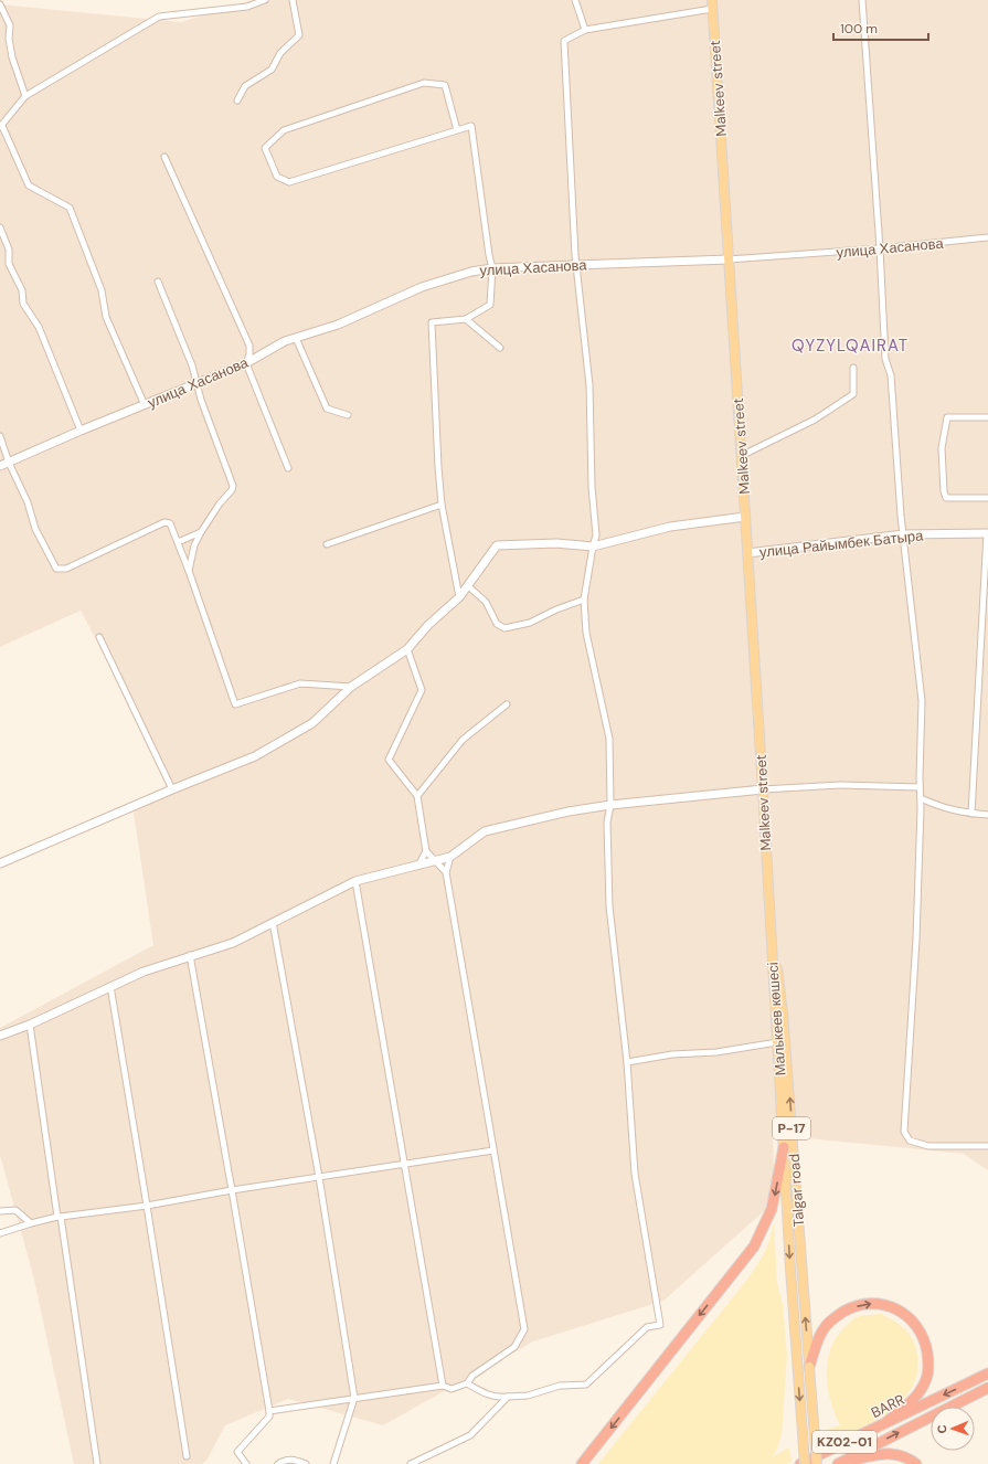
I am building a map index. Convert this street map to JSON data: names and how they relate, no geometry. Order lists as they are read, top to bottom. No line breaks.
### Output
{"streets":{"highway":["BARR","KZ02-01"],"main road":["Malkeev street","Малькеев көшесі","P-17","Talgar road"],"street":["улица Хасанова","улица Райымбек Батыра"]},"crossings":[["Malkeev street","улица Хасанова"],["Malkeev street","улица Райымбек Батыра"],["Malkeev street","Малькеев көшесі"],["Malkeev street","Talgar road"],["Малькеев көшесі","Talgar road"]],"districts":["QYZYLQAIRAT"],"scale_bar":"100 m","north":"left"}
